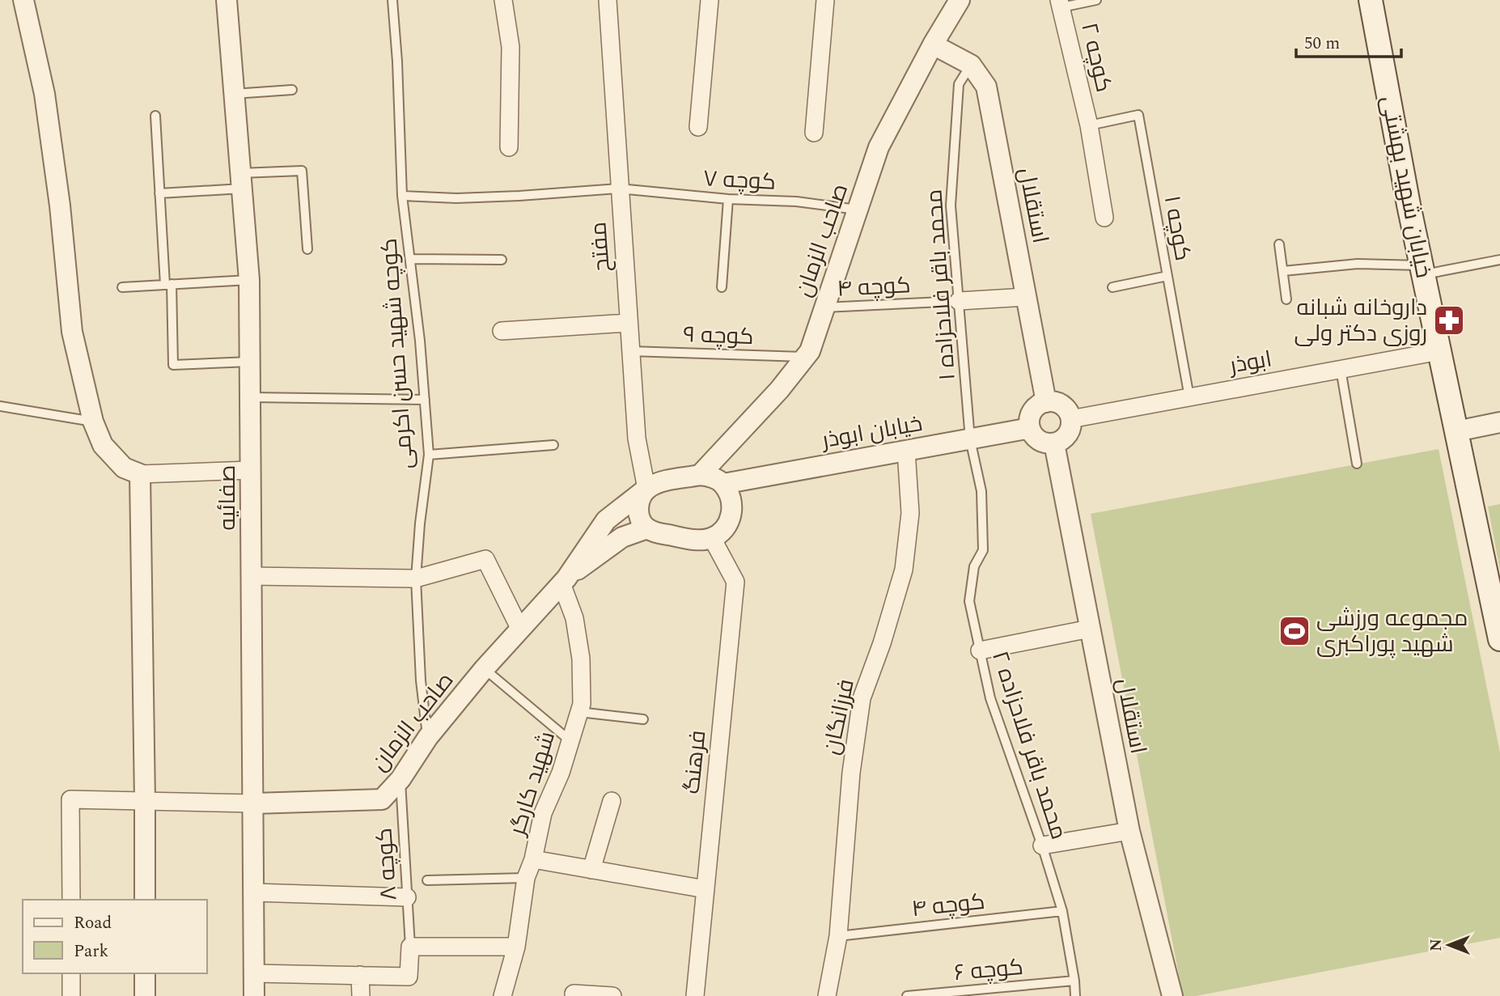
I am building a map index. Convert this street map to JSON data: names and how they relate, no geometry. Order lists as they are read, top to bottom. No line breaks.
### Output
{"streets":{"main road":["خیابان شهید بهشتی"],"street":["کوچه ۲","استقلال","صاحب الزمان","مفتح","ابوذر","خیابان ابوذر","صفائیه","فرزانگان","فرهنگ","شهید کارگر"],"lane":["کوچه ۷","کوچه ۱","محمد باقر فلاحزاده ۱","کوچه ۴","کوچه ۹","کوچه شهید حسن اکرمی","محمد باقر فلاحزاده ۲","کوچه ۸","کوچه ۶"]},"crossings":[["کوچه ۲","کوچه ۱"],["کوچه ۷","صاحب الزمان"],["کوچه ۷","مفتح"],["کوچه ۷","کوچه شهید حسن اکرمی"],["خیابان شهید بهشتی","ابوذر"],["استقلال","صاحب الزمان"],["استقلال","محمد باقر فلاحزاده ۱"],["استقلال","ابوذر"],["استقلال","خیابان ابوذر"],["کوچه ۱","ابوذر"],["صاحب الزمان","مفتح"],["صاحب الزمان","کوچه ۴"],["صاحب الزمان","کوچه ۹"],["صاحب الزمان","کوچه شهید حسن اکرمی"],["صاحب الزمان","خیابان ابوذر"],["صاحب الزمان","صفائیه"],["صاحب الزمان","فرهنگ"],["صاحب الزمان","شهید کارگر"],["صاحب الزمان","کوچه ۸"],["مفتح","کوچه ۹"],["مفتح","خیابان ابوذر"],["مفتح","فرهنگ"],["محمد باقر فلاحزاده ۱","کوچه ۴"],["محمد باقر فلاحزاده ۱","خیابان ابوذر"],["محمد باقر فلاحزاده ۱","محمد باقر فلاحزاده ۲"],["کوچه ۴","فرزانگان"],["کوچه ۴","محمد باقر فلاحزاده ۲"],["ابوذر","خیابان ابوذر"],["خیابان ابوذر","فرزانگان"],["خیابان ابوذر","محمد باقر فلاحزاده ۲"],["خیابان ابوذر","فرهنگ"],["محمد باقر فلاحزاده ۲","کوچه ۶"],["فرهنگ","شهید کارگر"]],"places":{"pharmacy":["داروخانه شبانه روزی دکتر ولی"],"sports":["مجموعه ورزشی شهید پوراکبری"]},"legend":["Road","Park"],"scale_bar":"50 m","north":"left"}
